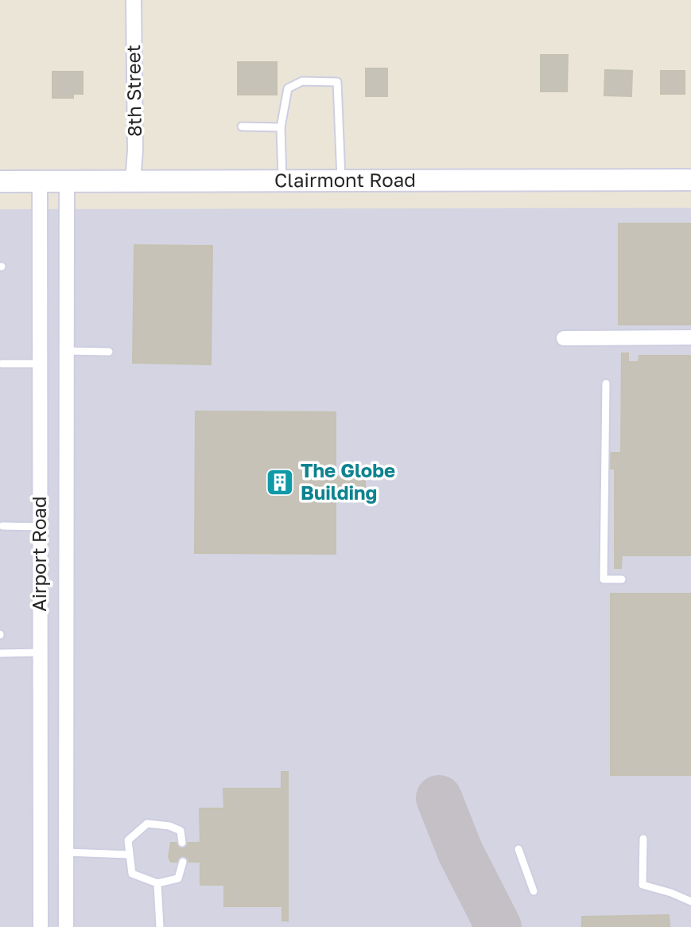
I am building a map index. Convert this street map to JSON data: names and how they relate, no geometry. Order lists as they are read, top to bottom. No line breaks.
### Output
{"streets":{"main road":["Clairmont Road"],"street":["8th Street","Airport Road"]},"crossings":[["8th Street","Clairmont Road"],["Clairmont Road","Airport Road"]],"places":{"building":["The Globe Building"]}}
